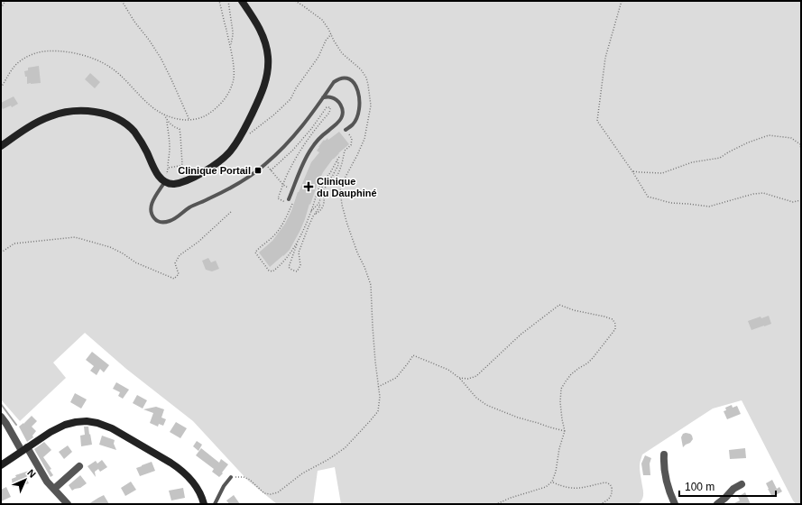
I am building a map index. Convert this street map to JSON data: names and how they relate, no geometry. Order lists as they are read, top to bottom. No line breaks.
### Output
{"places":{"transit":["Clinique Portail"],"health":["Clinique du Dauphiné"]},"scale_bar":"100 m","north":"top right"}
